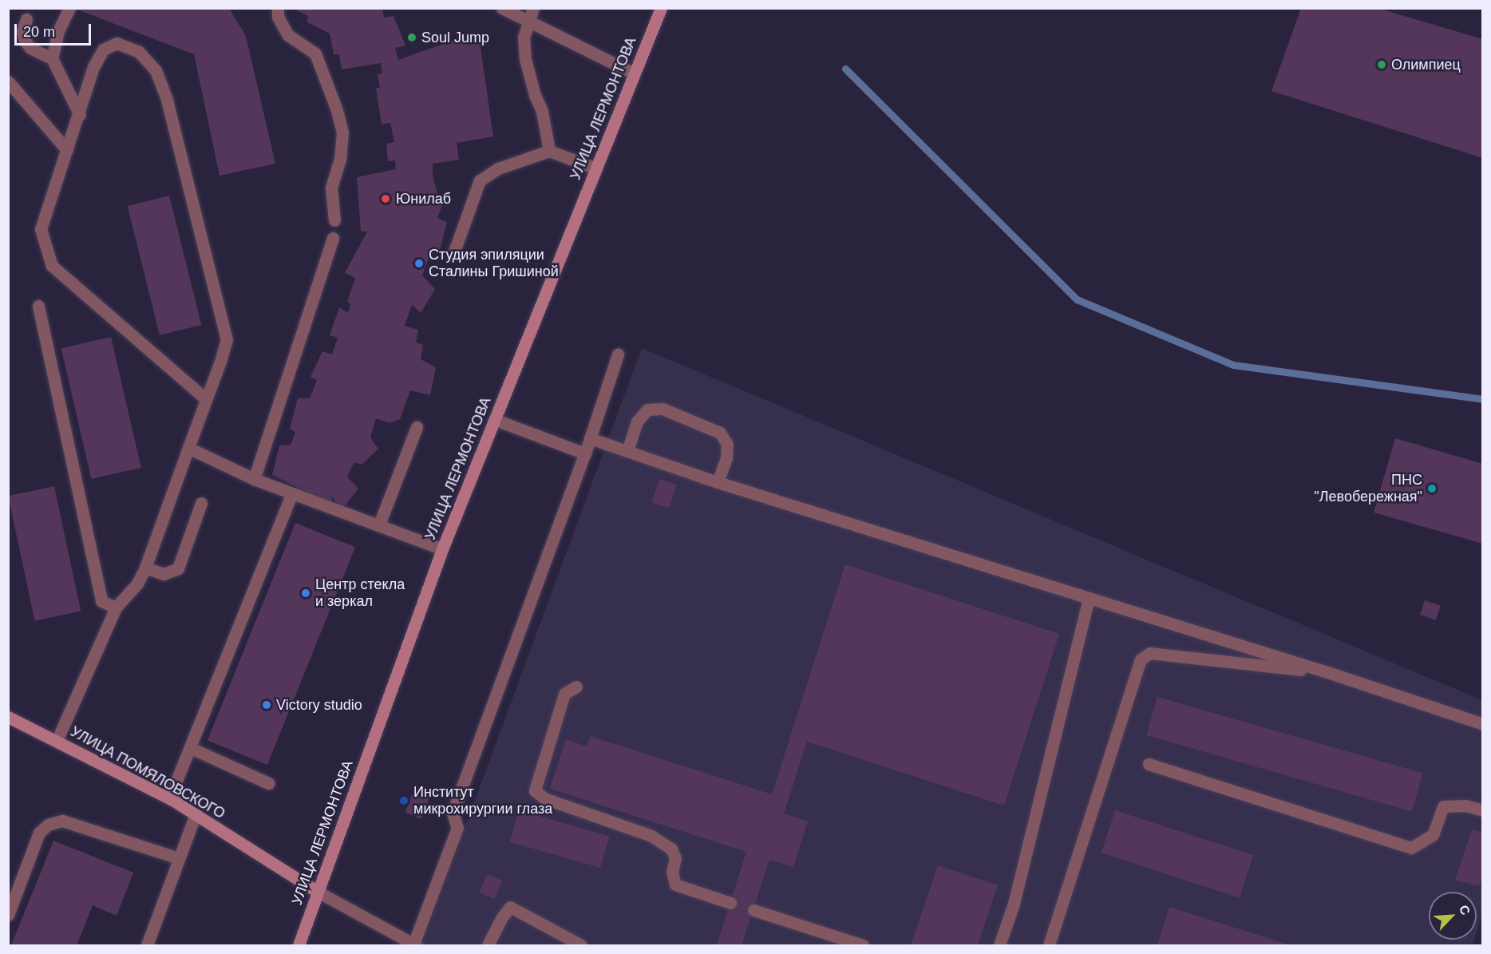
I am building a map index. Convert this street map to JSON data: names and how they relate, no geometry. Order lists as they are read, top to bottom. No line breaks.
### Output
{"streets":{"main road":["УЛИЦА ЛЕРМОНТОВА","УЛИЦА ПОМЯЛОВСКОГО"]},"crossings":[["УЛИЦА ЛЕРМОНТОВА","УЛИЦА ПОМЯЛОВСКОГО"]],"places":["Soul Jump","Олимпиец","Юнилаб","Студия эпиляции Сталины Гришиной","ПНС \"Левобережная\"","Центр стекла и зеркал","Victory studio","Институт микрохирургии глаза"],"scale_bar":"20 m","north":"top right"}
